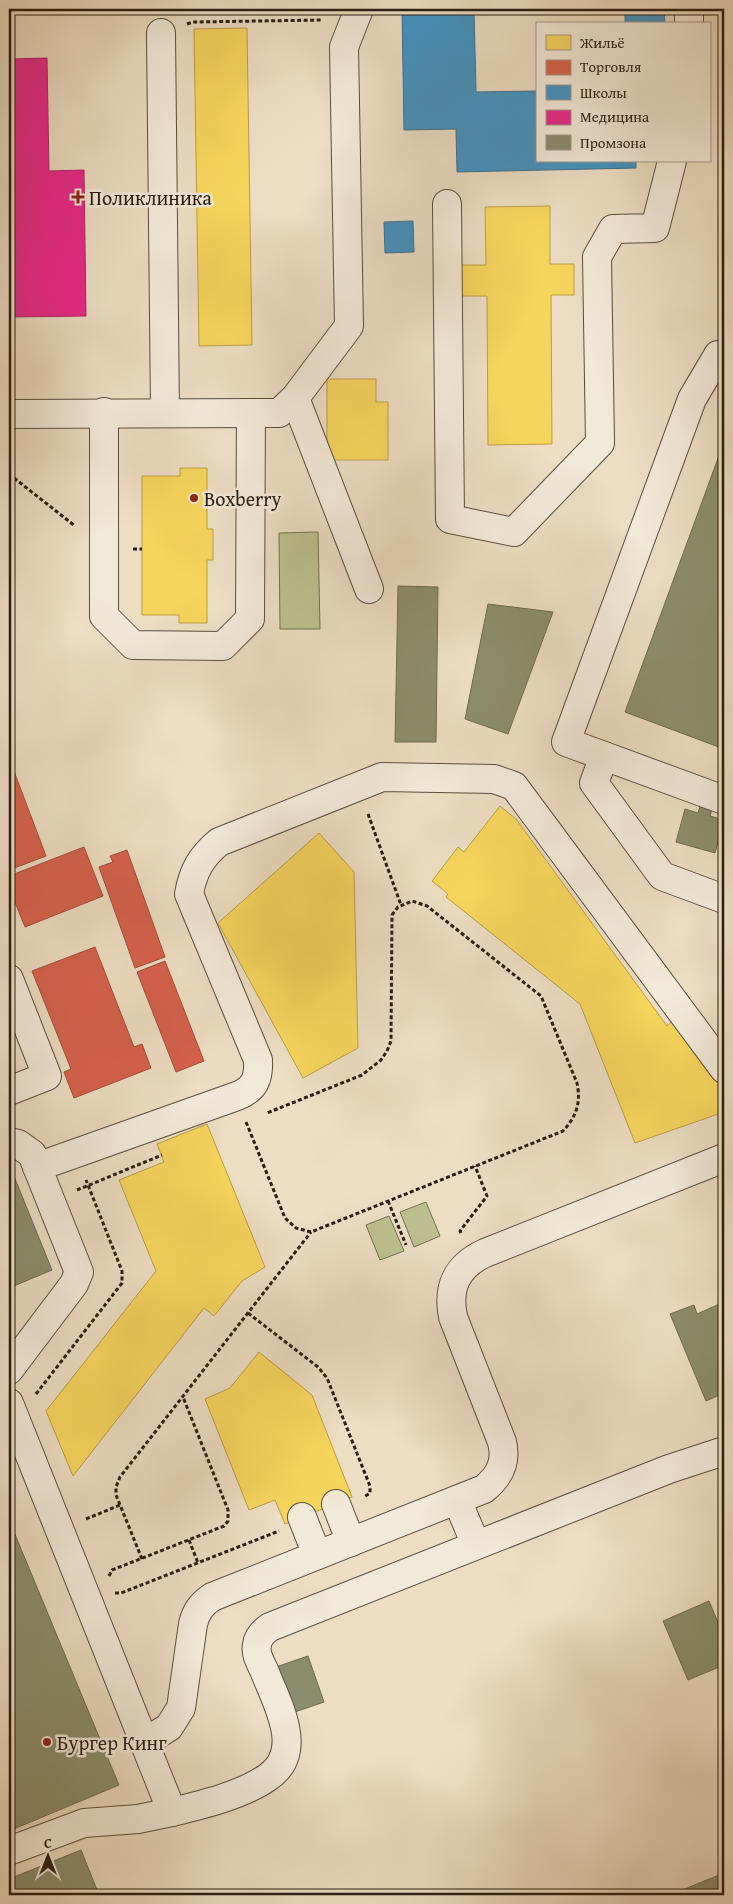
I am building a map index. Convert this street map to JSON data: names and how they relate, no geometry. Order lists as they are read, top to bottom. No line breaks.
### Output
{"places":{"health":["Поликлиника"],"other":["Boxberry","Бургер Кинг"]},"legend":["Жильё","Торговля","Школы","Медицина","Промзона"],"north":"top"}
